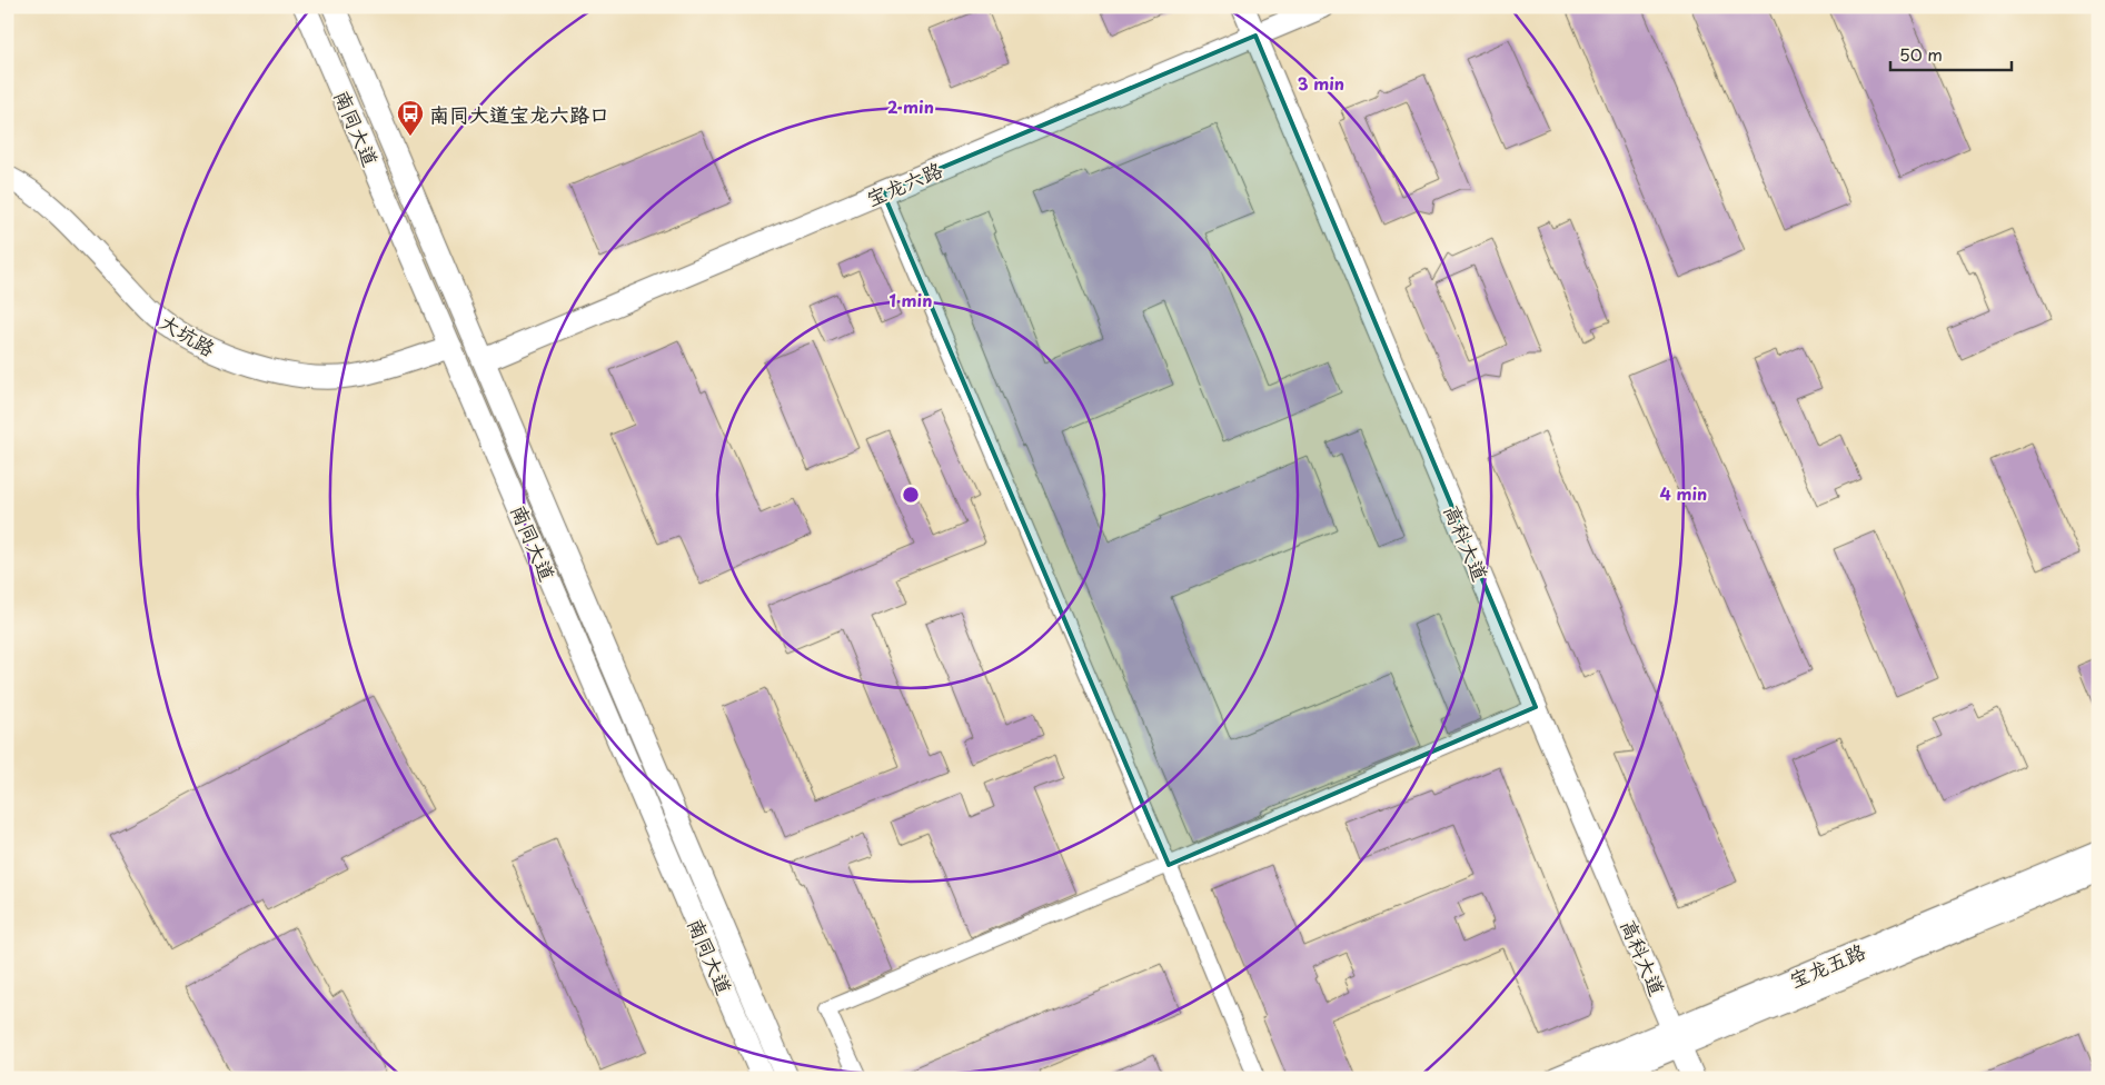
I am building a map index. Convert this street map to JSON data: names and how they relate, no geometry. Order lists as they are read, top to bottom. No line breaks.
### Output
{"streets":{"street":["南同大道","宝龙六路","大坑路","高科大道","宝龙五路"]},"crossings":[["南同大道","宝龙六路"],["南同大道","大坑路"],["宝龙六路","高科大道"],["高科大道","宝龙五路"]],"places":{"bus stop":["南同大道宝龙六路口"]},"scale_bar":"50 m","rings":["3 min","2 min","1 min","4 min"]}
